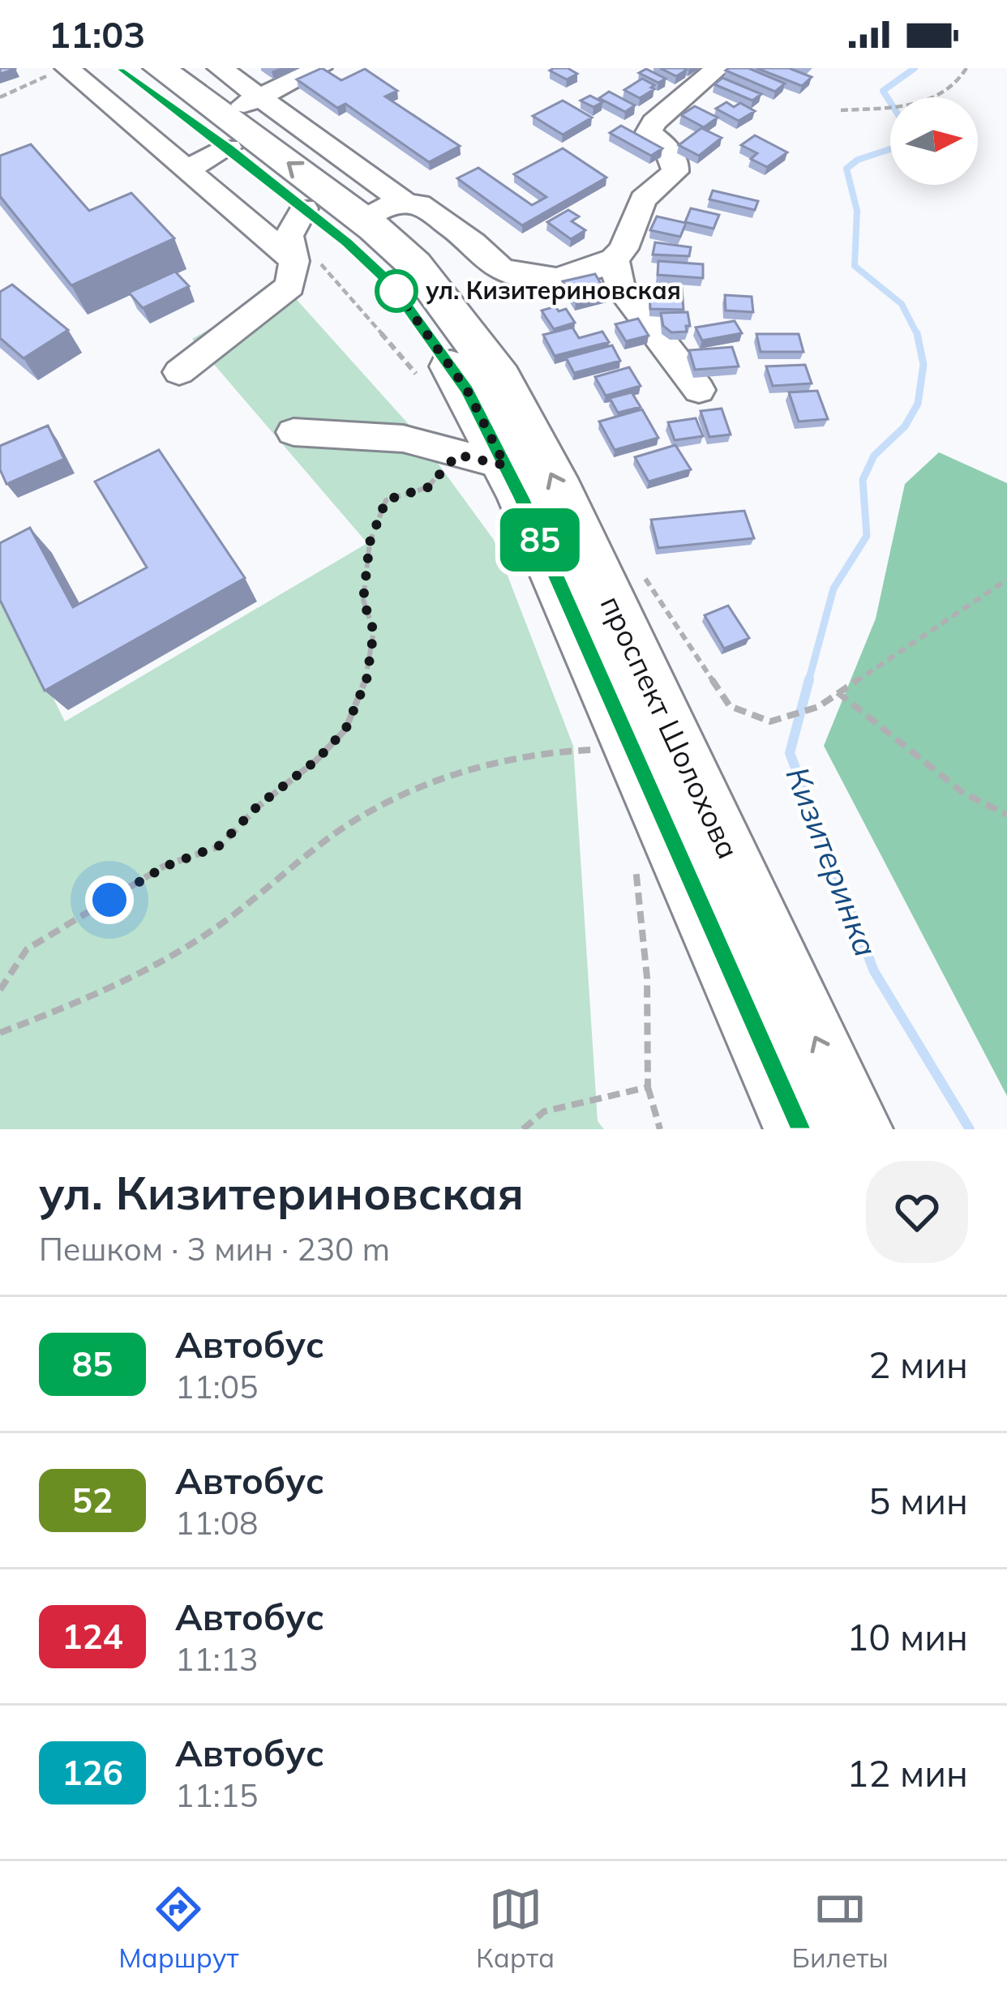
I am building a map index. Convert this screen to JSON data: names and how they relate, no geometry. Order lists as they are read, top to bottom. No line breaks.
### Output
{"streets":{"main road":["проспект Шолохова"]},"water":["Кизитеринка"],"places":["ул. Кизитериновская"],"lines":["bus line 85"],"north":"right","page":{"status":"11:03","on_map":"85","heading":["ул. Кизитериновская","Пешком · 3 мин · 230 m"],"list":[{"mark":"85","name":"Автобус","note":"11:05","value":"2 мин"},{"mark":"52","name":"Автобус","note":"11:08","value":"5 мин"},{"mark":"124","name":"Автобус","note":"11:13","value":"10 мин"},{"mark":"126","name":"Автобус","note":"11:15","value":"12 мин"}],"tabs":["Маршрут","Карта","Билеты"]}}
